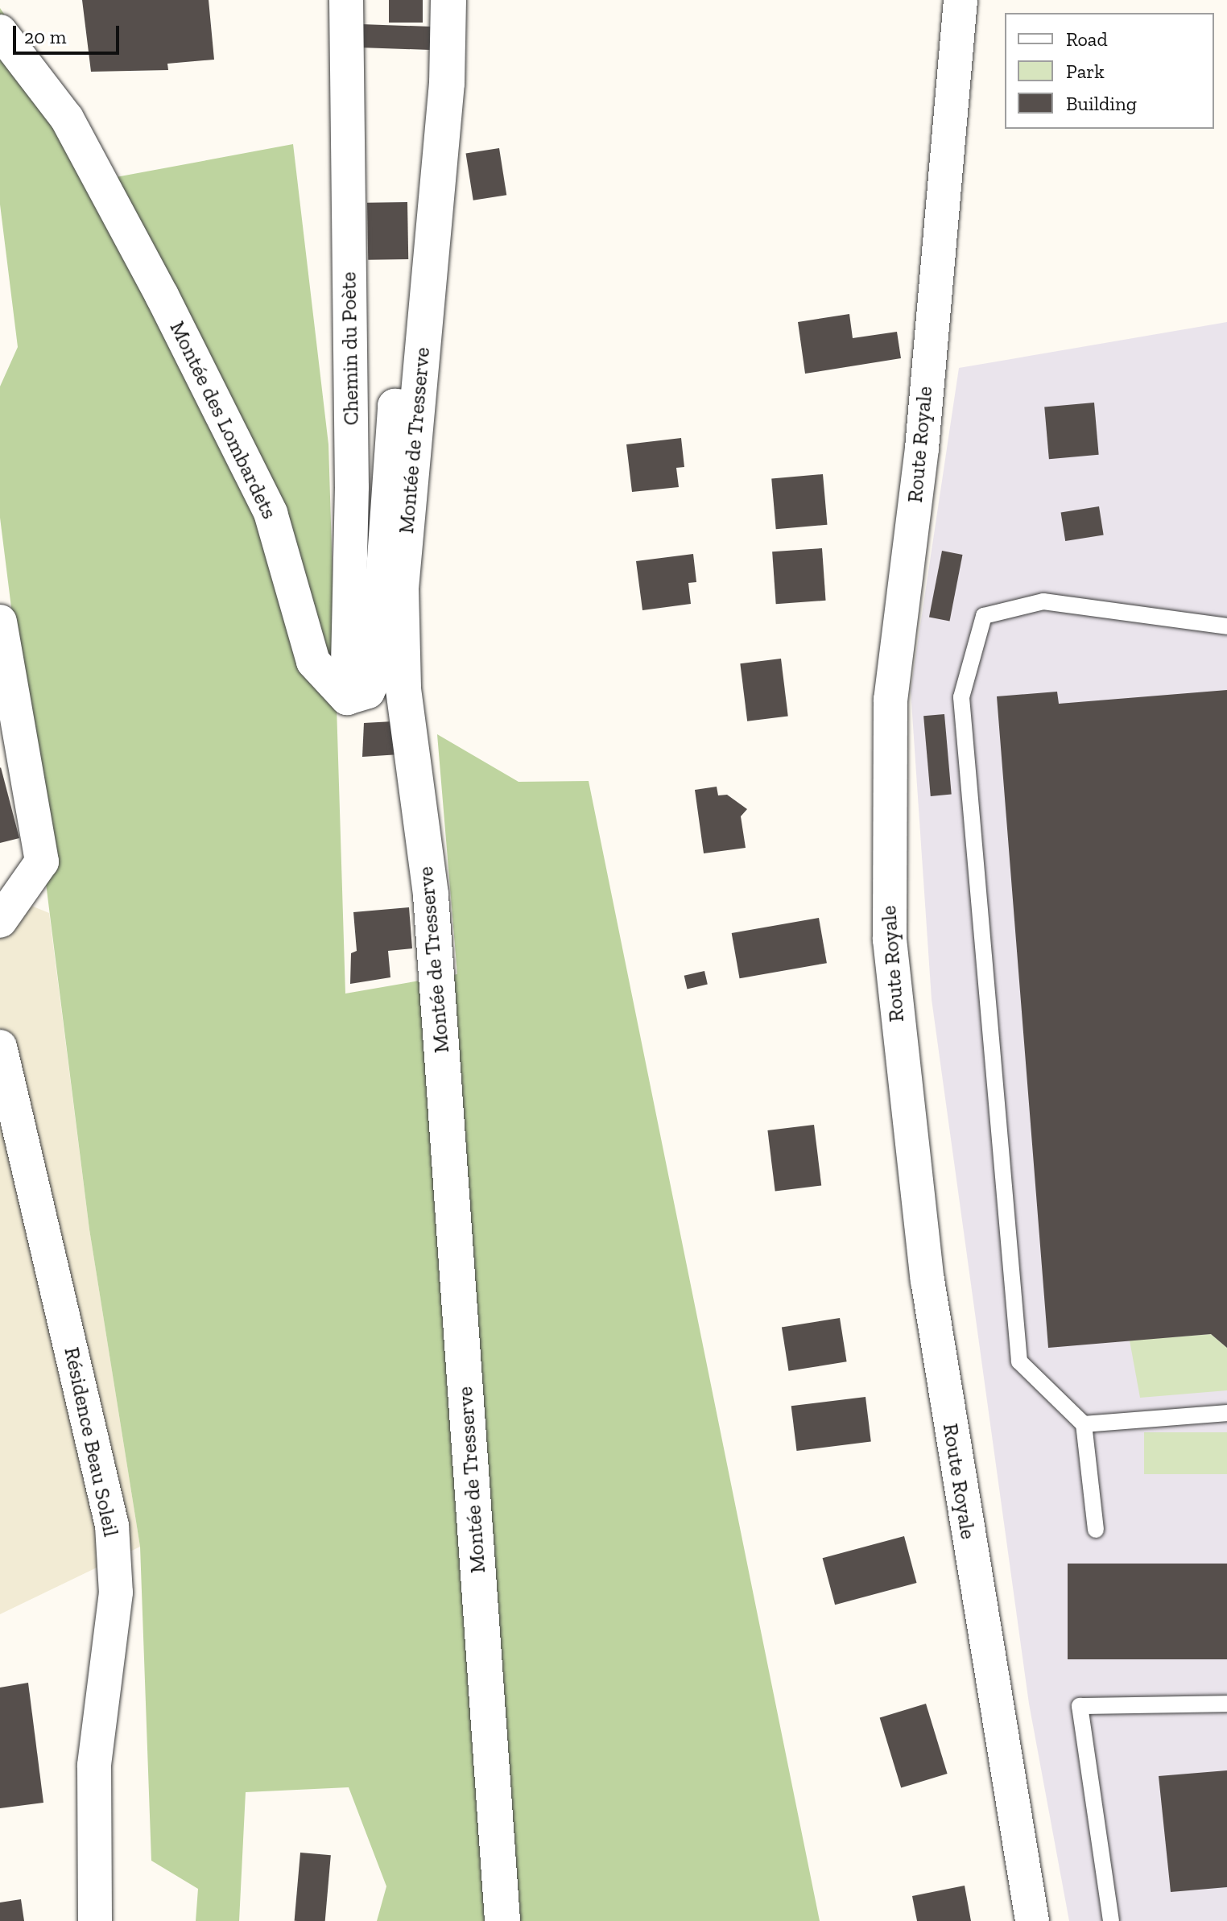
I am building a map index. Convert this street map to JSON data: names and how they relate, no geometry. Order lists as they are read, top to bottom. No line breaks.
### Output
{"streets":{"street":["Chemin du Poète","Montée des Lombardets","Montée de Tresserve","Route Royale","Résidence Beau Soleil"]},"crossings":[["Chemin du Poète","Montée des Lombardets"]],"legend":["Road","Park","Building"],"scale_bar":"20 m"}
